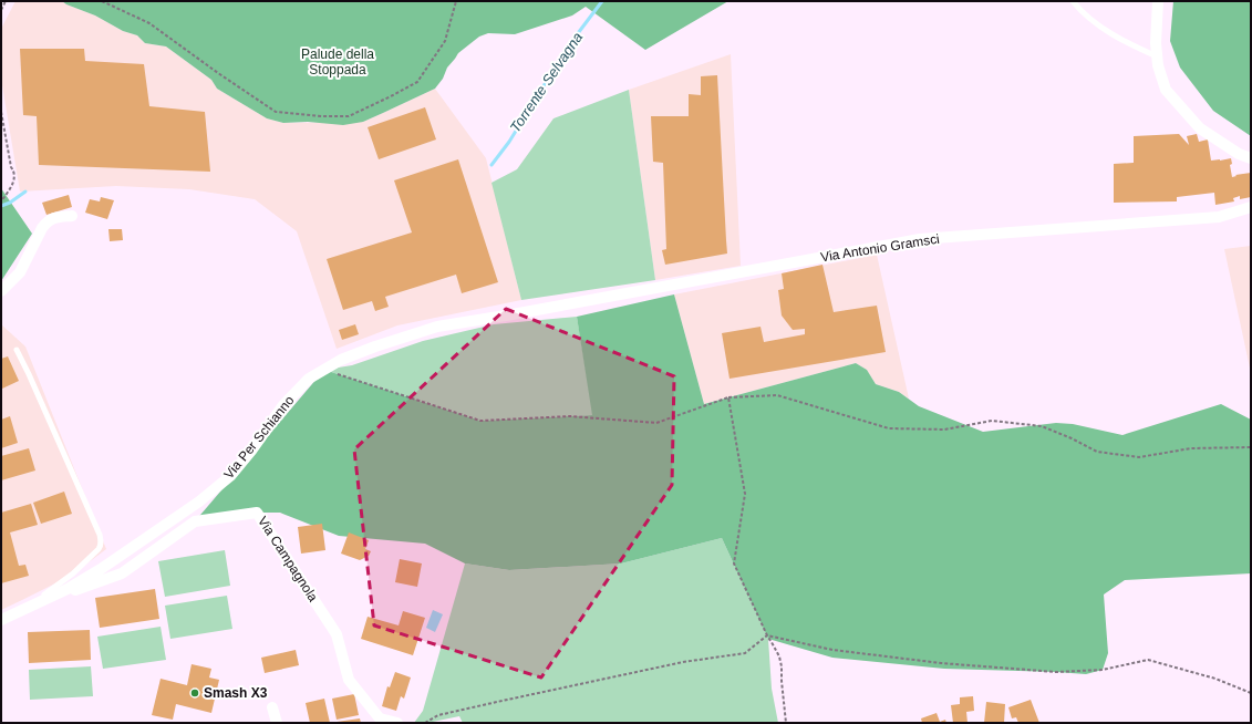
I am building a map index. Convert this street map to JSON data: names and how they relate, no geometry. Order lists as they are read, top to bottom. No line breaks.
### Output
{"streets":{"street":["Via Antonio Gramsci","Via Per Schianno","Via Campagnola"]},"crossings":[["Via Antonio Gramsci","Via Per Schianno"],["Via Per Schianno","Via Campagnola"]],"water":["Torrente Selvagna"],"parks":["Palude della Stoppada"],"places":["Smash X3"]}
